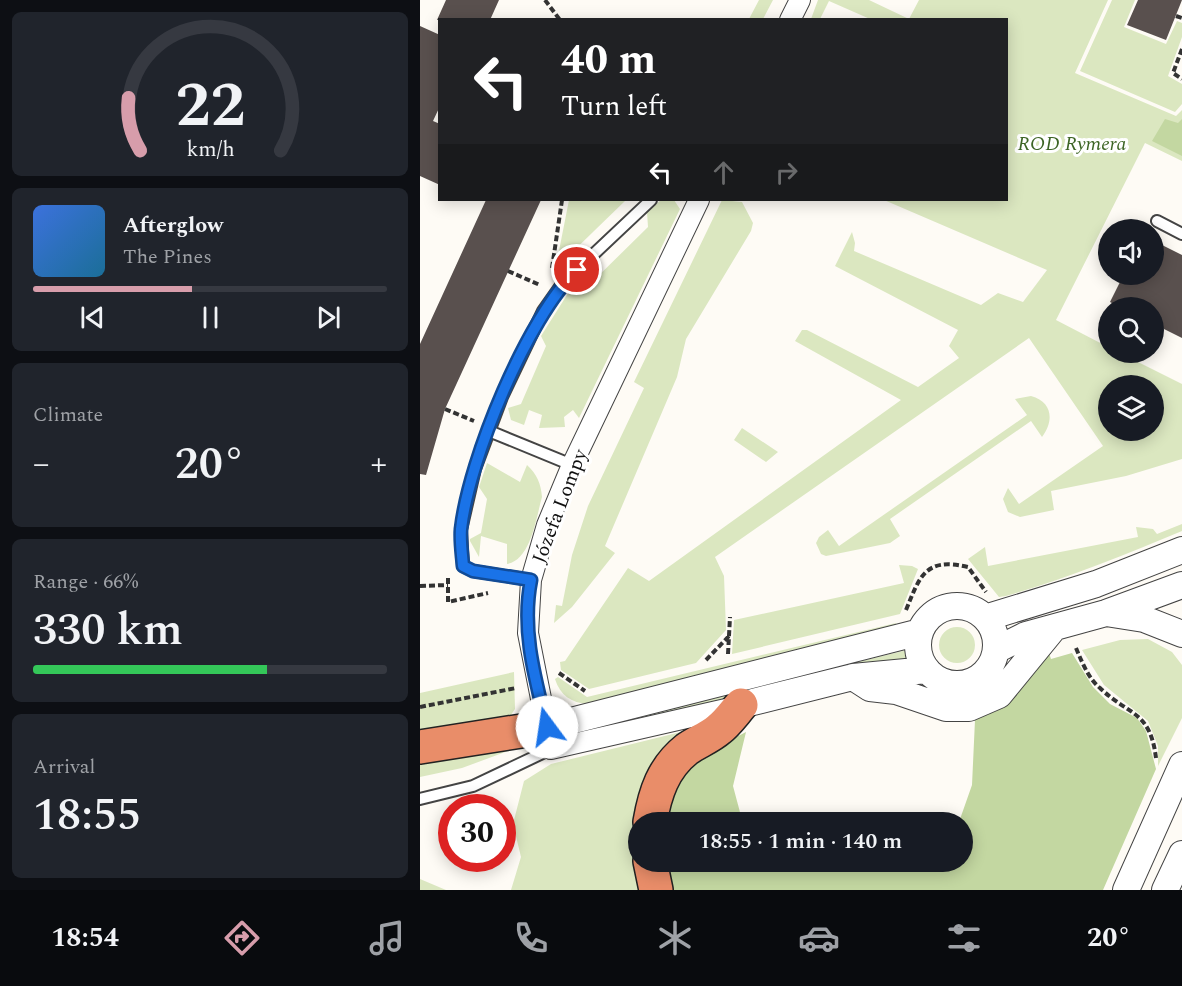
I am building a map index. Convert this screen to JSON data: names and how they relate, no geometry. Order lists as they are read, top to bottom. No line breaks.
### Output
{"streets":{"street":["Józefa Lompy"]},"parks":["ROD Rymera"],"page":{"turn":["40 m","Turn left"],"song":["Afterglow","The Pines"],"tile":["Climate",["Range · 66%","330 km"],["Arrival","18:55"]],"heat":["−","20°","+"],"limit":"30","trip":"18:55 · 1 min · 140 m","tabs":["18:54","20°"],"gauge":["22","km/h"]}}
